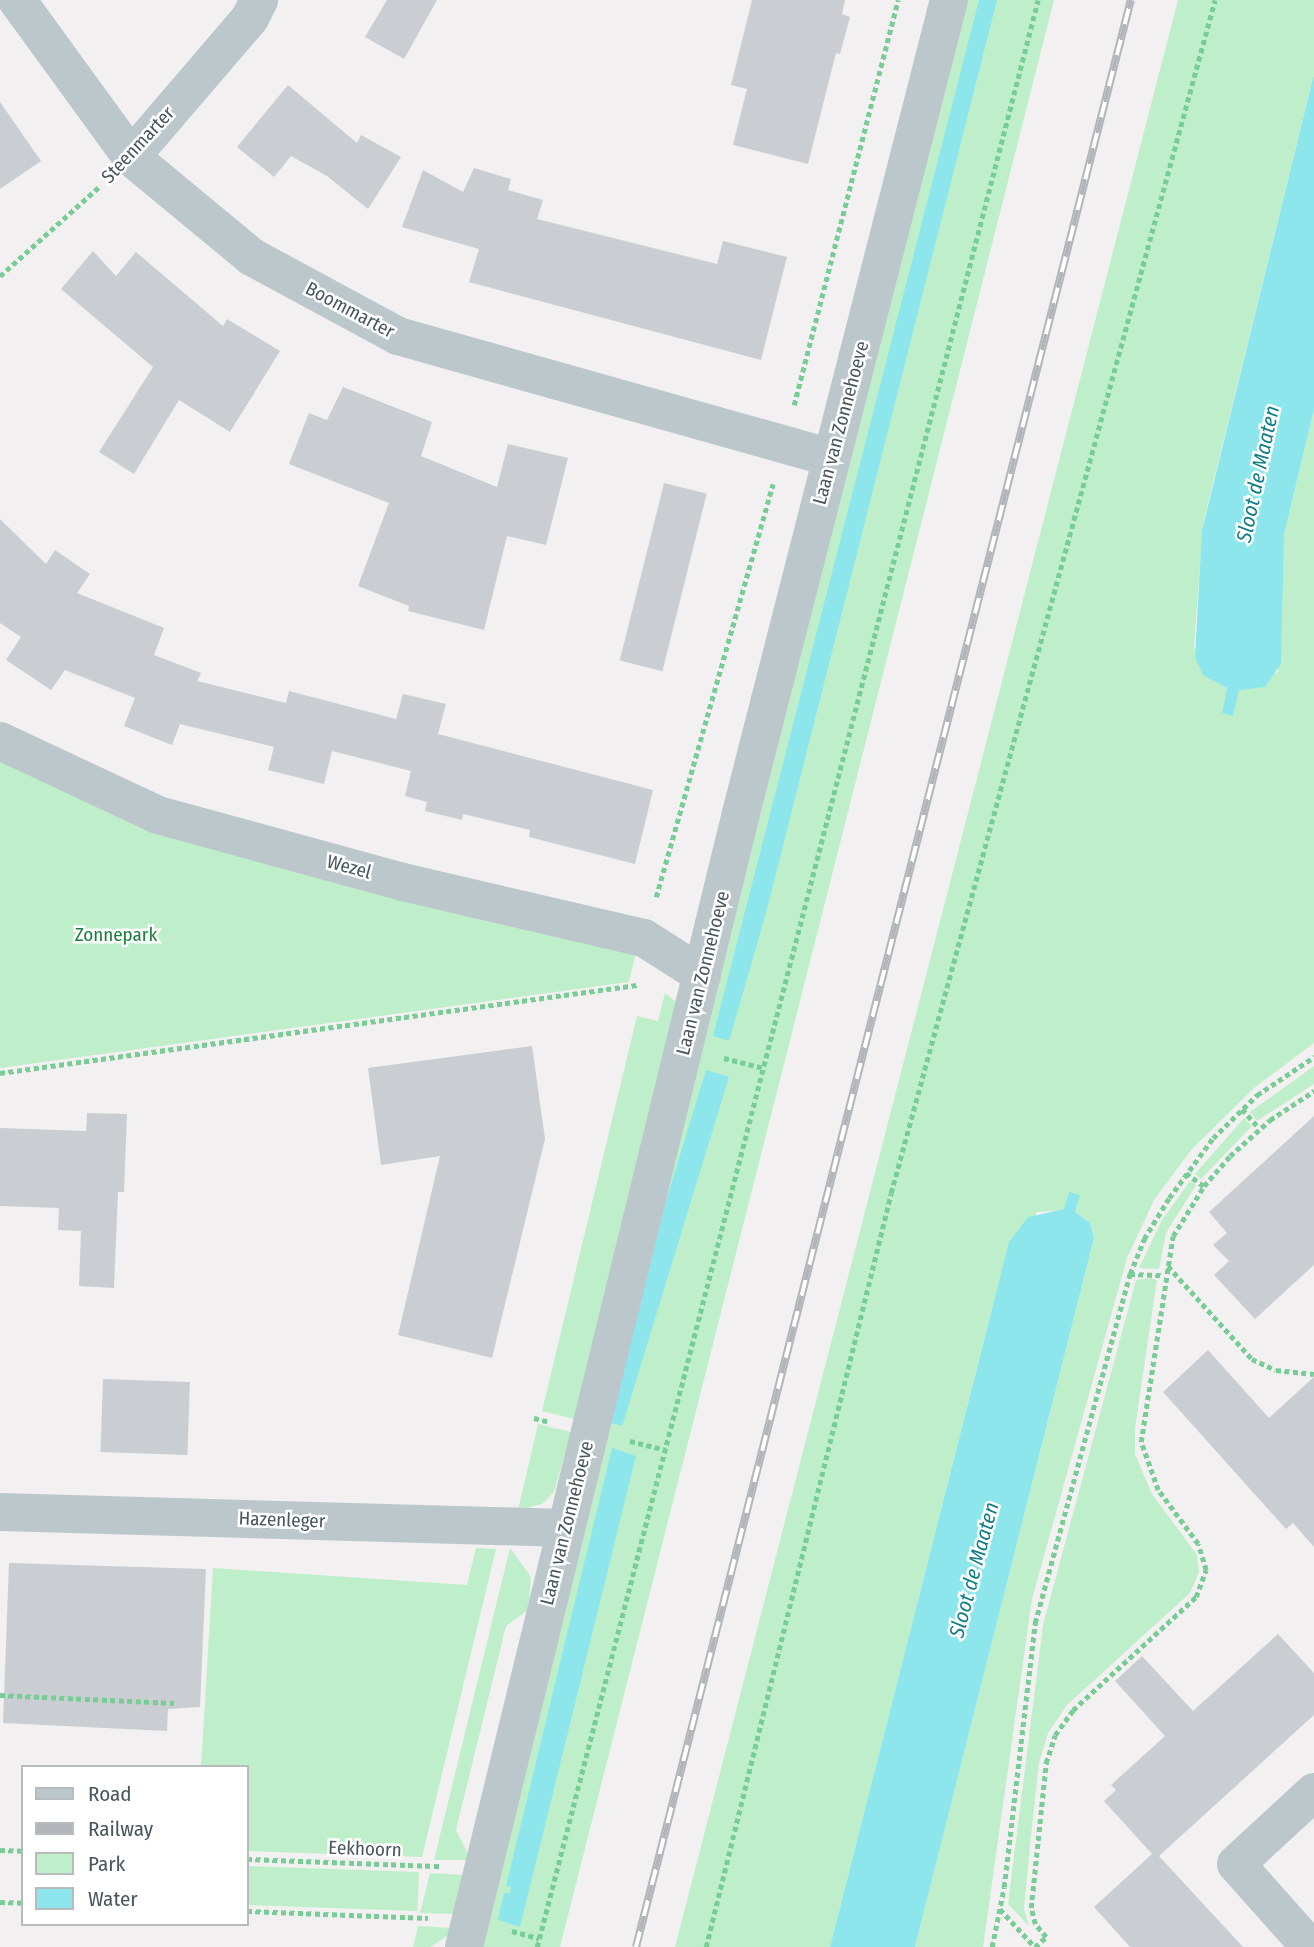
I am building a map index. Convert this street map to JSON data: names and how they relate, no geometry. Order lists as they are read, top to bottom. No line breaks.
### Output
{"streets":{"street":["Steenmarter","Boommarter","Laan van Zonnehoeve","Wezel","Hazenleger"],"path":["Eekhoorn"]},"crossings":[["Steenmarter","Boommarter"],["Boommarter","Laan van Zonnehoeve"],["Laan van Zonnehoeve","Wezel"],["Laan van Zonnehoeve","Hazenleger"],["Laan van Zonnehoeve","Eekhoorn"]],"water":["Sloot de Maaten"],"parks":["Zonnepark"],"legend":["Road","Railway","Park","Water"]}
